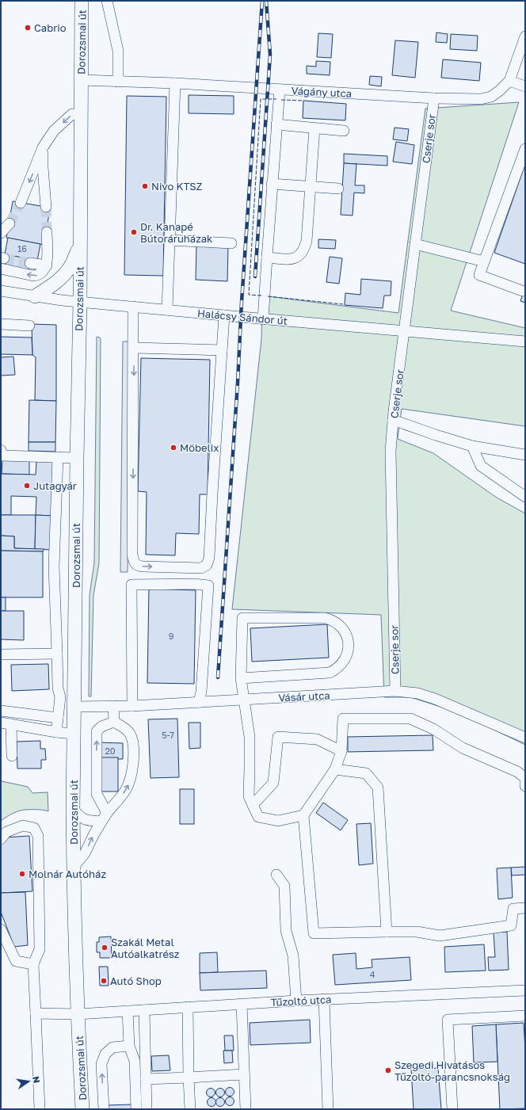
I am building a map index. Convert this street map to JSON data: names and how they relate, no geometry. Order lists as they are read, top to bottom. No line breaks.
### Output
{"streets":{"main road":["Dorozsmai út"],"street":["Vágány utca","Cserje sor","Halácsy Sándor út","Vásár utca","Tűzoltó utca"]},"crossings":[["Dorozsmai út","Vágány utca"],["Dorozsmai út","Halácsy Sándor út"],["Dorozsmai út","Vásár utca"],["Dorozsmai út","Tűzoltó utca"],["Vágány utca","Cserje sor"],["Cserje sor","Halácsy Sándor út"],["Cserje sor","Vásár utca"]],"places":["Cabrio","Nivo KTSZ","Dr. Kanapé Bútoráruházak","Möbelix","Jutagyár","Molnár Autóház","Szakál Metal Autóalkatrész","Autó Shop","Szegedi Hivatásos Tűzoltó-parancsnokság"],"house_numbers":["16","9","5-7","20","4"],"north":"right"}
